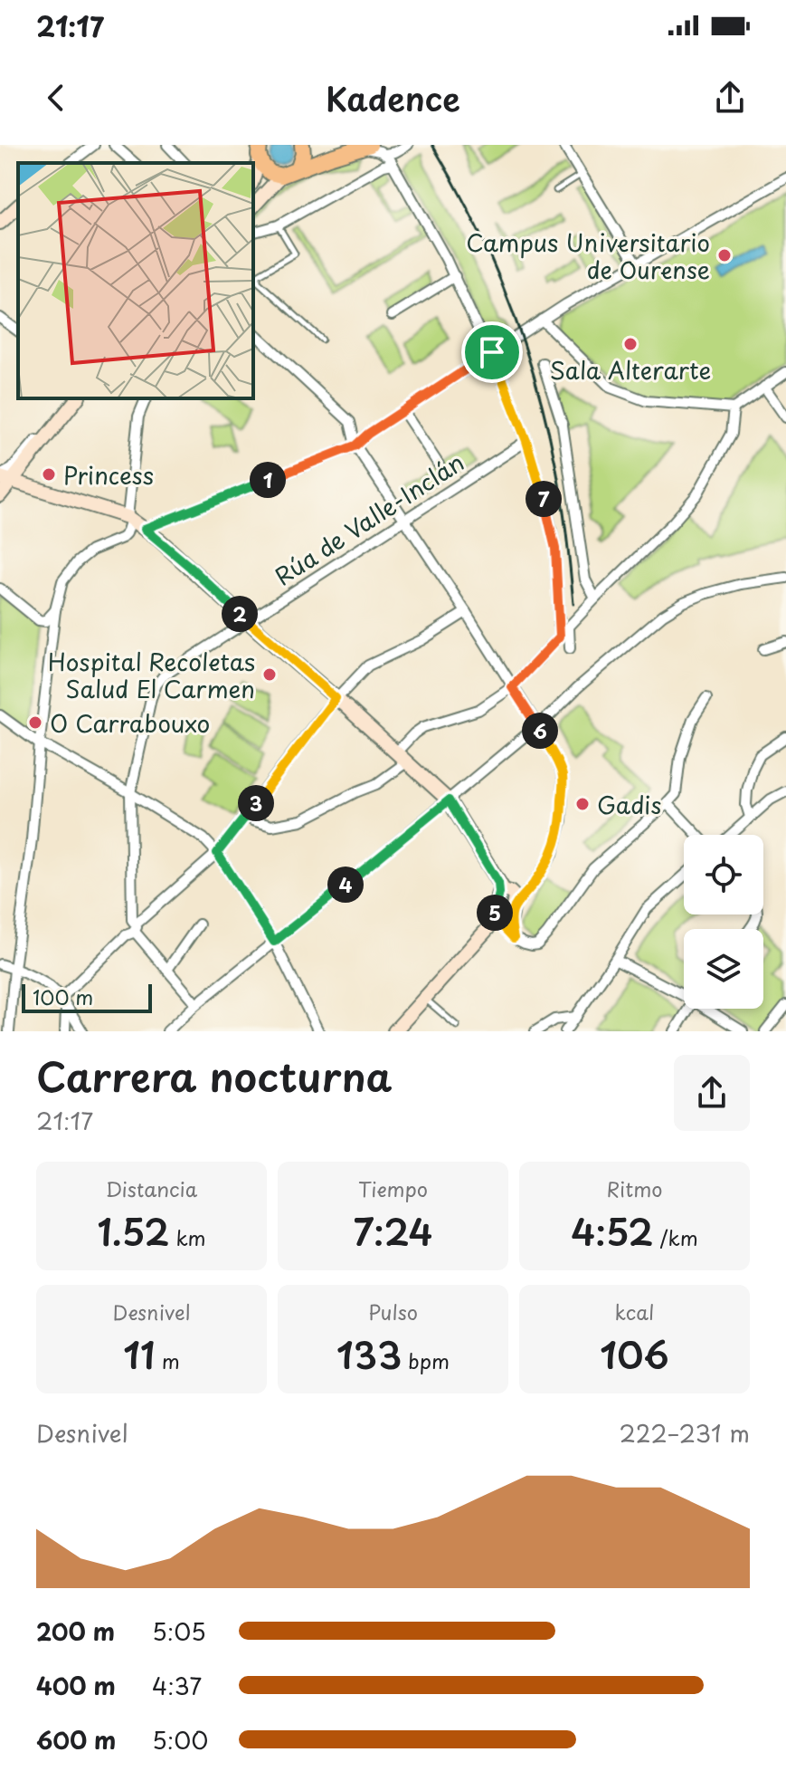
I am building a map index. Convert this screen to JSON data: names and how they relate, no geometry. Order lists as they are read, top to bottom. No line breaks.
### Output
{"streets":{"street":["Rúa de Valle-Inclán"]},"places":["Campus Universitario de Ourense","Sala Alterarte","Princess","Hospital Recoletas Salud El Carmen","O Carrabouxo","Gadis"],"scale_bar":"100 m","page":{"status":"21:17","header":"Kadence","pins":["1","7","2","6","3","4","5"],"scale":"100 m","heading":["Carrera nocturna","21:17"],"stats":[["Distancia","1.52 km"],["Tiempo","7:24"],["Ritmo","4:52 /km"],["Desnivel","11 m"],["Pulso","133 bpm"],["kcal","106"]],"chart":["Desnivel","222–231 m"],"list":[{"name":"200 m","note":"5:05"},{"name":"400 m","note":"4:37"},{"name":"600 m","note":"5:00"}]}}
